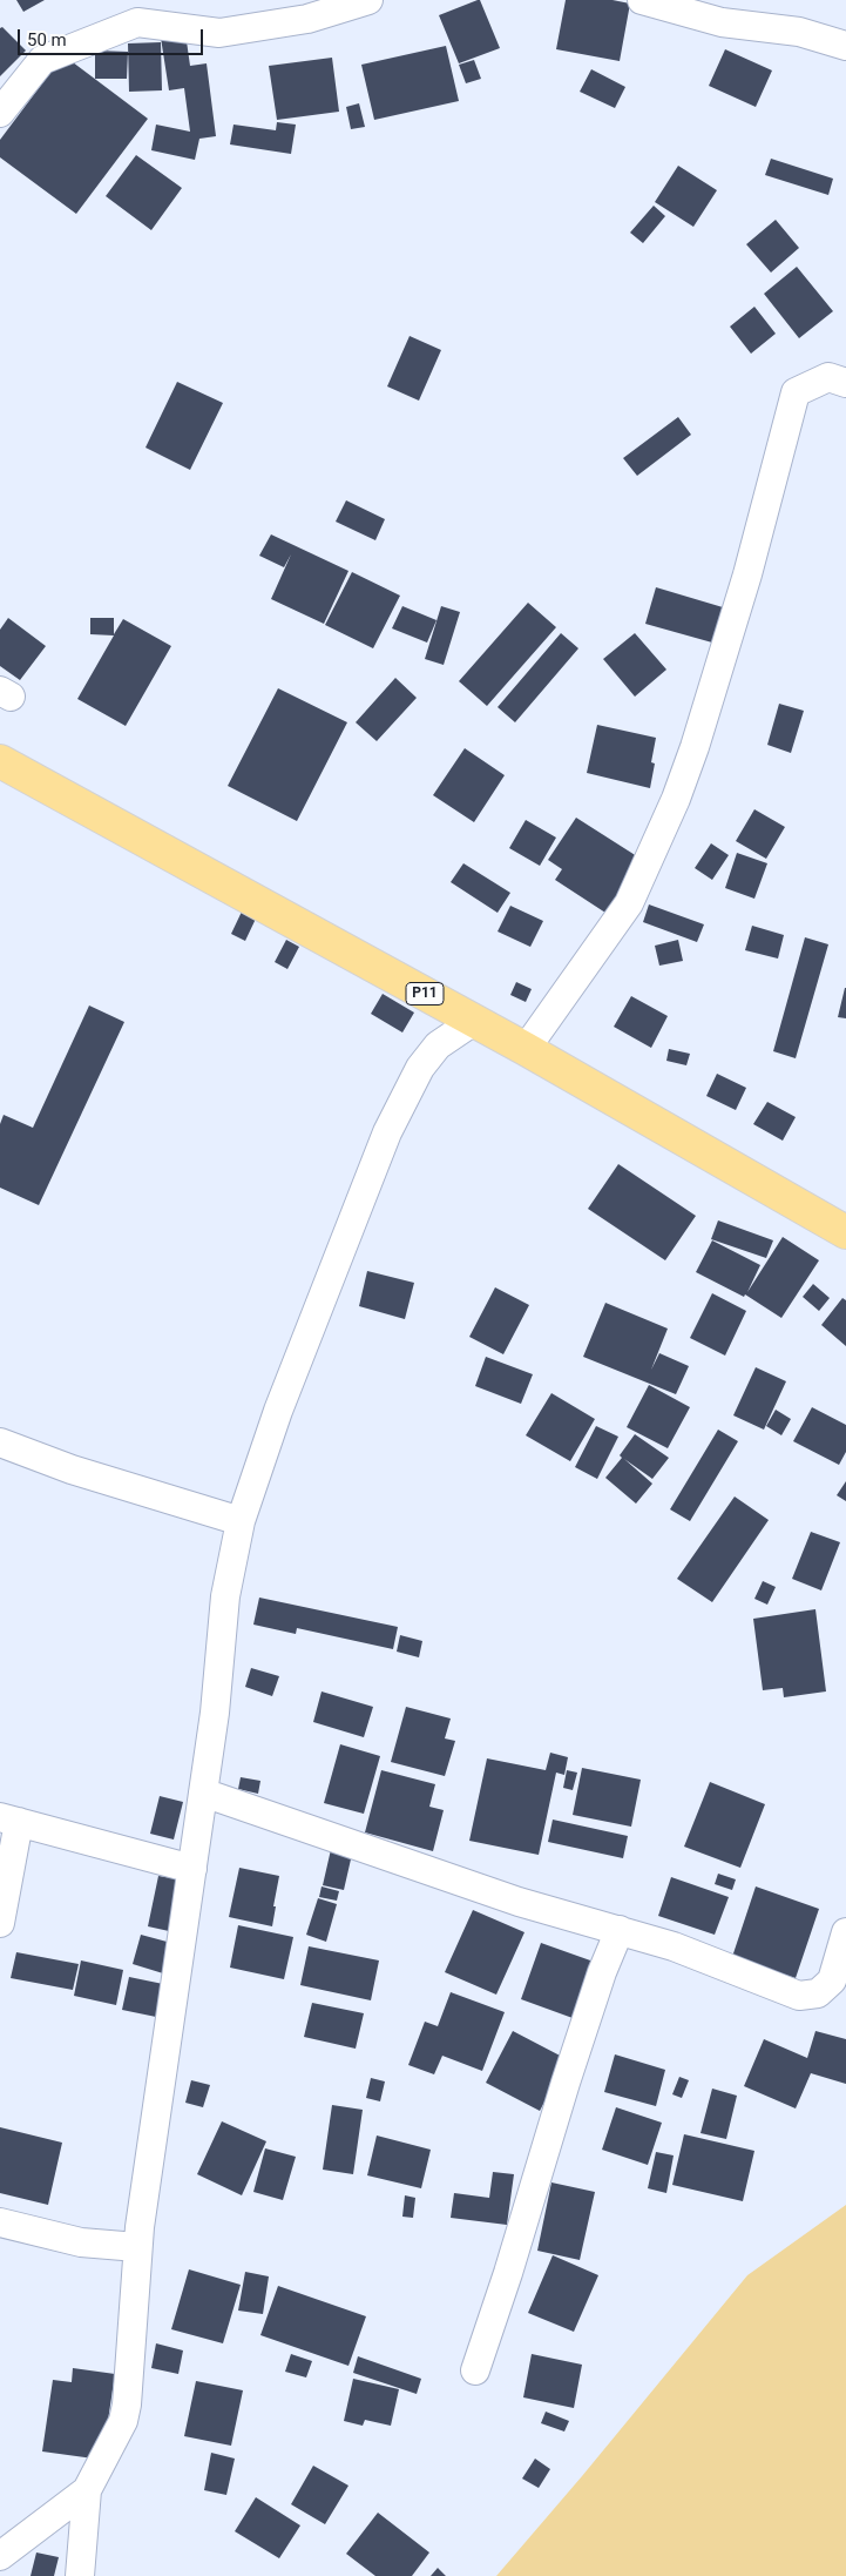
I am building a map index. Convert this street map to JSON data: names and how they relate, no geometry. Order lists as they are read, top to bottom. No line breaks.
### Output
{"streets":{"main road":["P11"]},"scale_bar":"50 m"}
